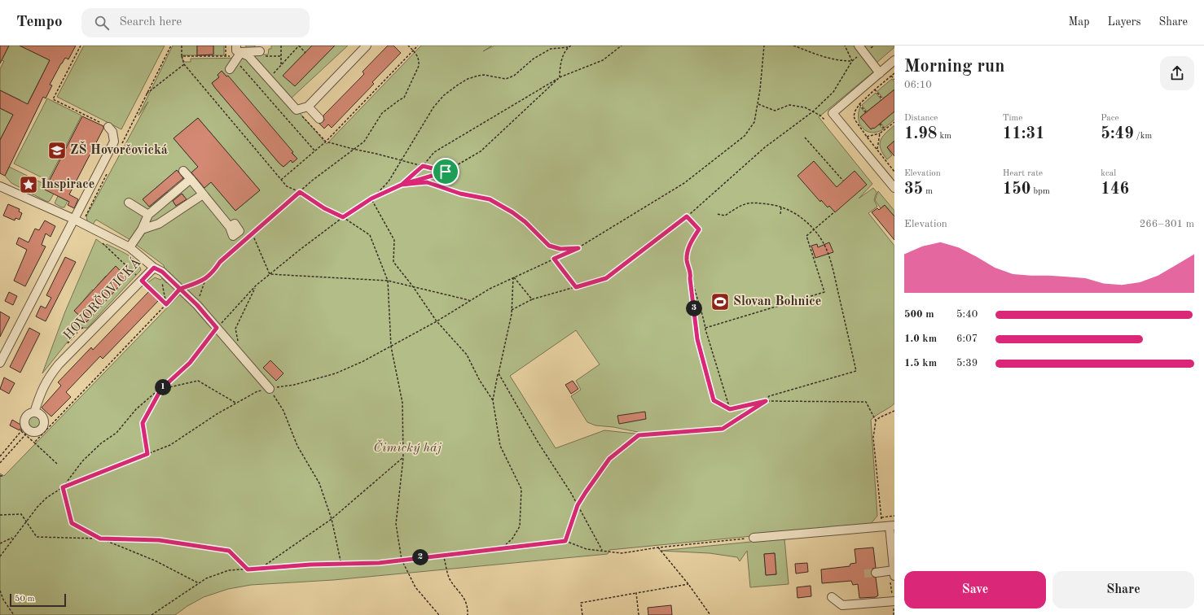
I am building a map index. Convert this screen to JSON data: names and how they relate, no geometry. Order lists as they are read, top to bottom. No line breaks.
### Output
{"streets":{"street":["HOVORČOVICKÁ"]},"parks":["Čimický háj"],"places":{"school or university":["ZŠ Hovorčovická"],"place":["Inspirace"],"sports":["Slovan Bohnice"]},"scale_bar":"50 m","page":{"header":"Tempo","search":"Search here","nav":["Map","Layers","Share"],"heading":["Morning run","06:10"],"stats":[["Distance","1.98 km"],["Time","11:31"],["Pace","5:49 /km"],["Elevation","35 m"],["Heart rate","150 bpm"],["kcal","146"]],"chart":["Elevation","266–301 m"],"pins":["3","1","2"],"list":[{"name":"500 m","note":"5:40"},{"name":"1.0 km","note":"6:07"},{"name":"1.5 km","note":"5:39"}],"buttons":["Save","Share"],"scale":"50 m"}}
